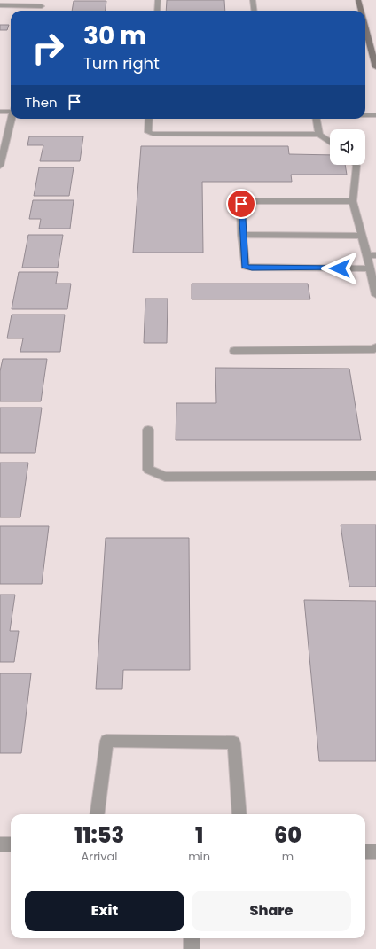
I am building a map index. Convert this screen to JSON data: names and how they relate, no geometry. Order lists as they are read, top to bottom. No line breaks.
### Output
{"page":{"turn":["30 m","Turn right"],"then":"Then","eta":["11:53","Arrival","1","min","60","m"],"buttons":["Exit","Share"]}}
